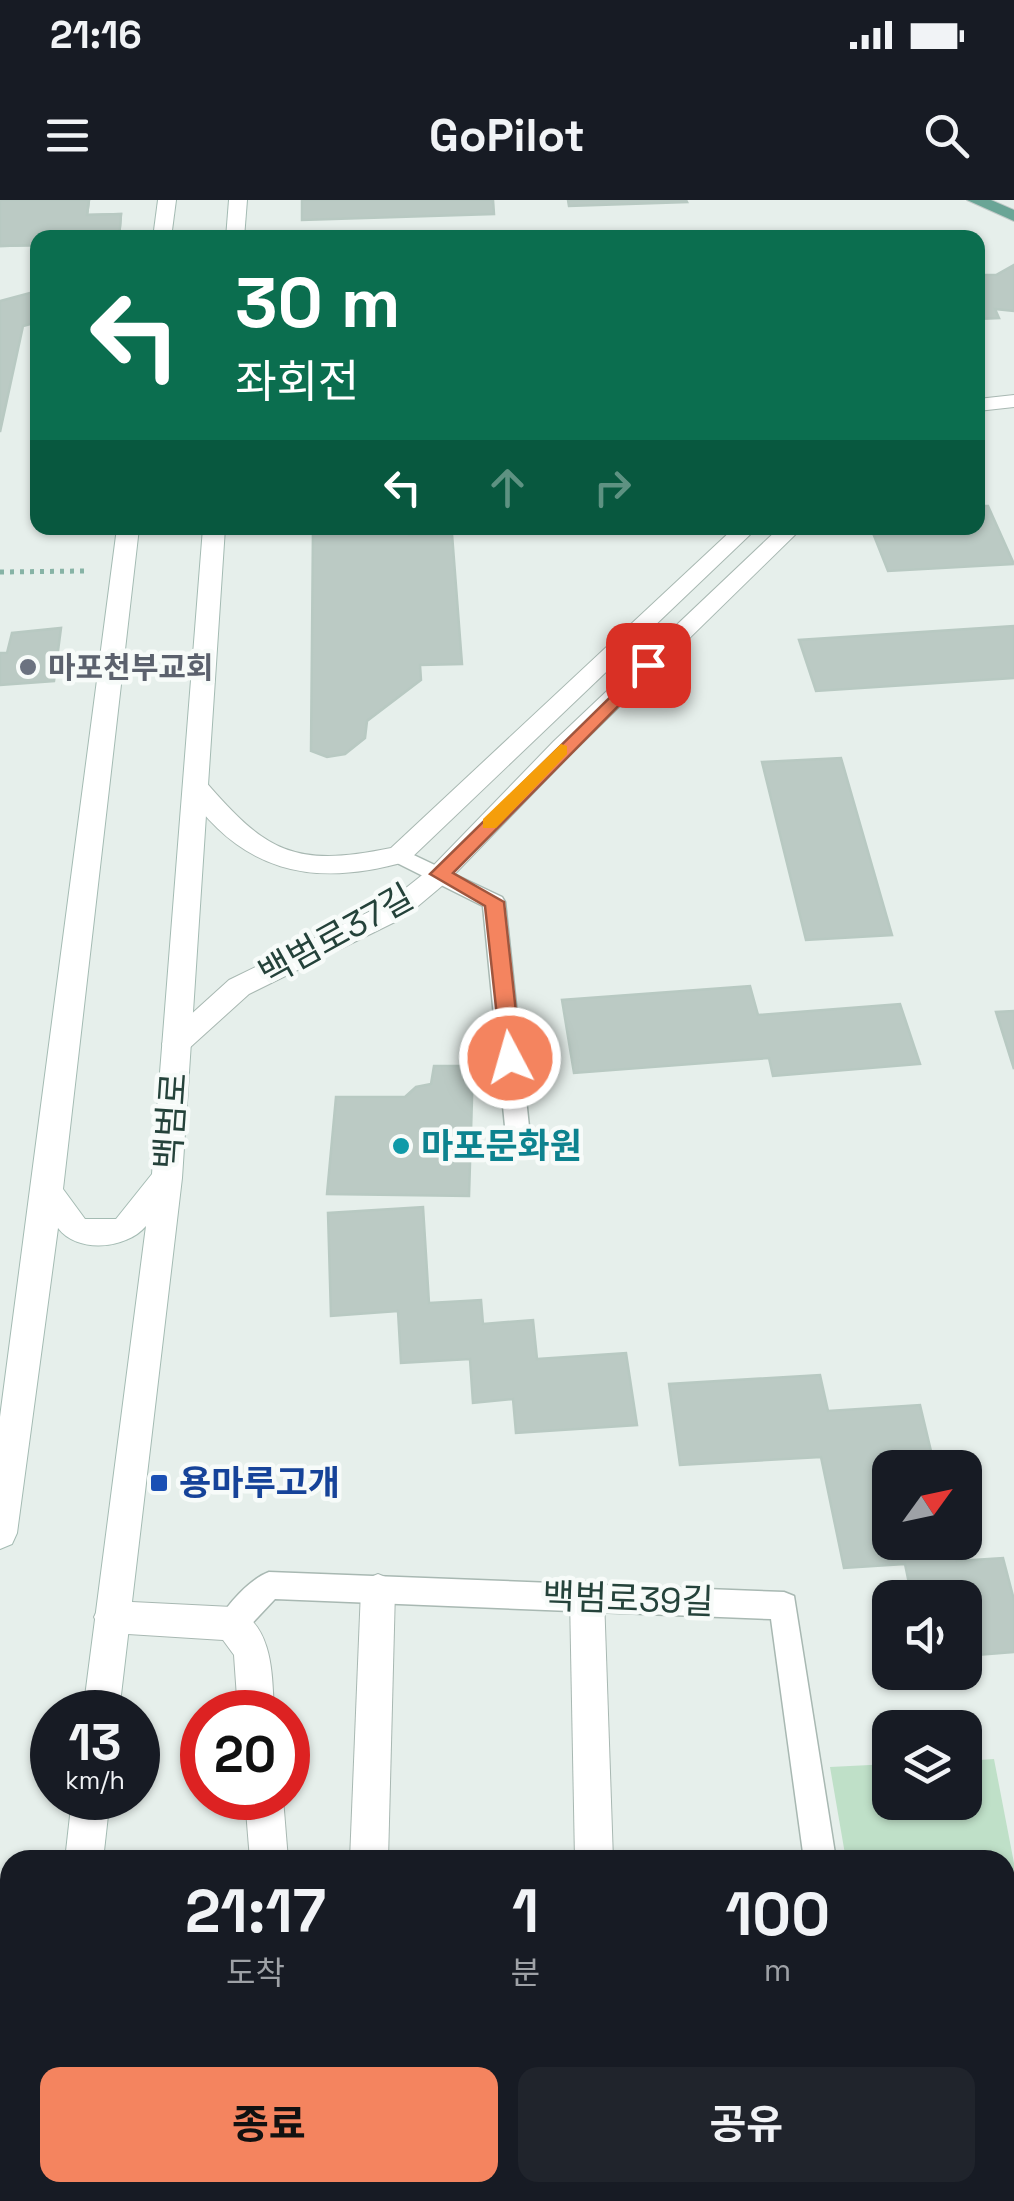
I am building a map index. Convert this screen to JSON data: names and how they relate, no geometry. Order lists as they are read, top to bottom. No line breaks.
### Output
{"streets":{"main road":["백범로37길","백범로"],"lane":["백범로39길"]},"crossings":[["백범로37길","백범로"]],"places":{"other":["마포천부교회","마포문화원"],"transit":["용마루고개"]},"north":"top right","page":{"status":"21:16","header":"GoPilot","turn":["30 m","좌회전"],"speed":"13 km/h","limit":"20","eta":["21:17","도착","1","분","100","m"],"buttons":["종료","공유"]}}
